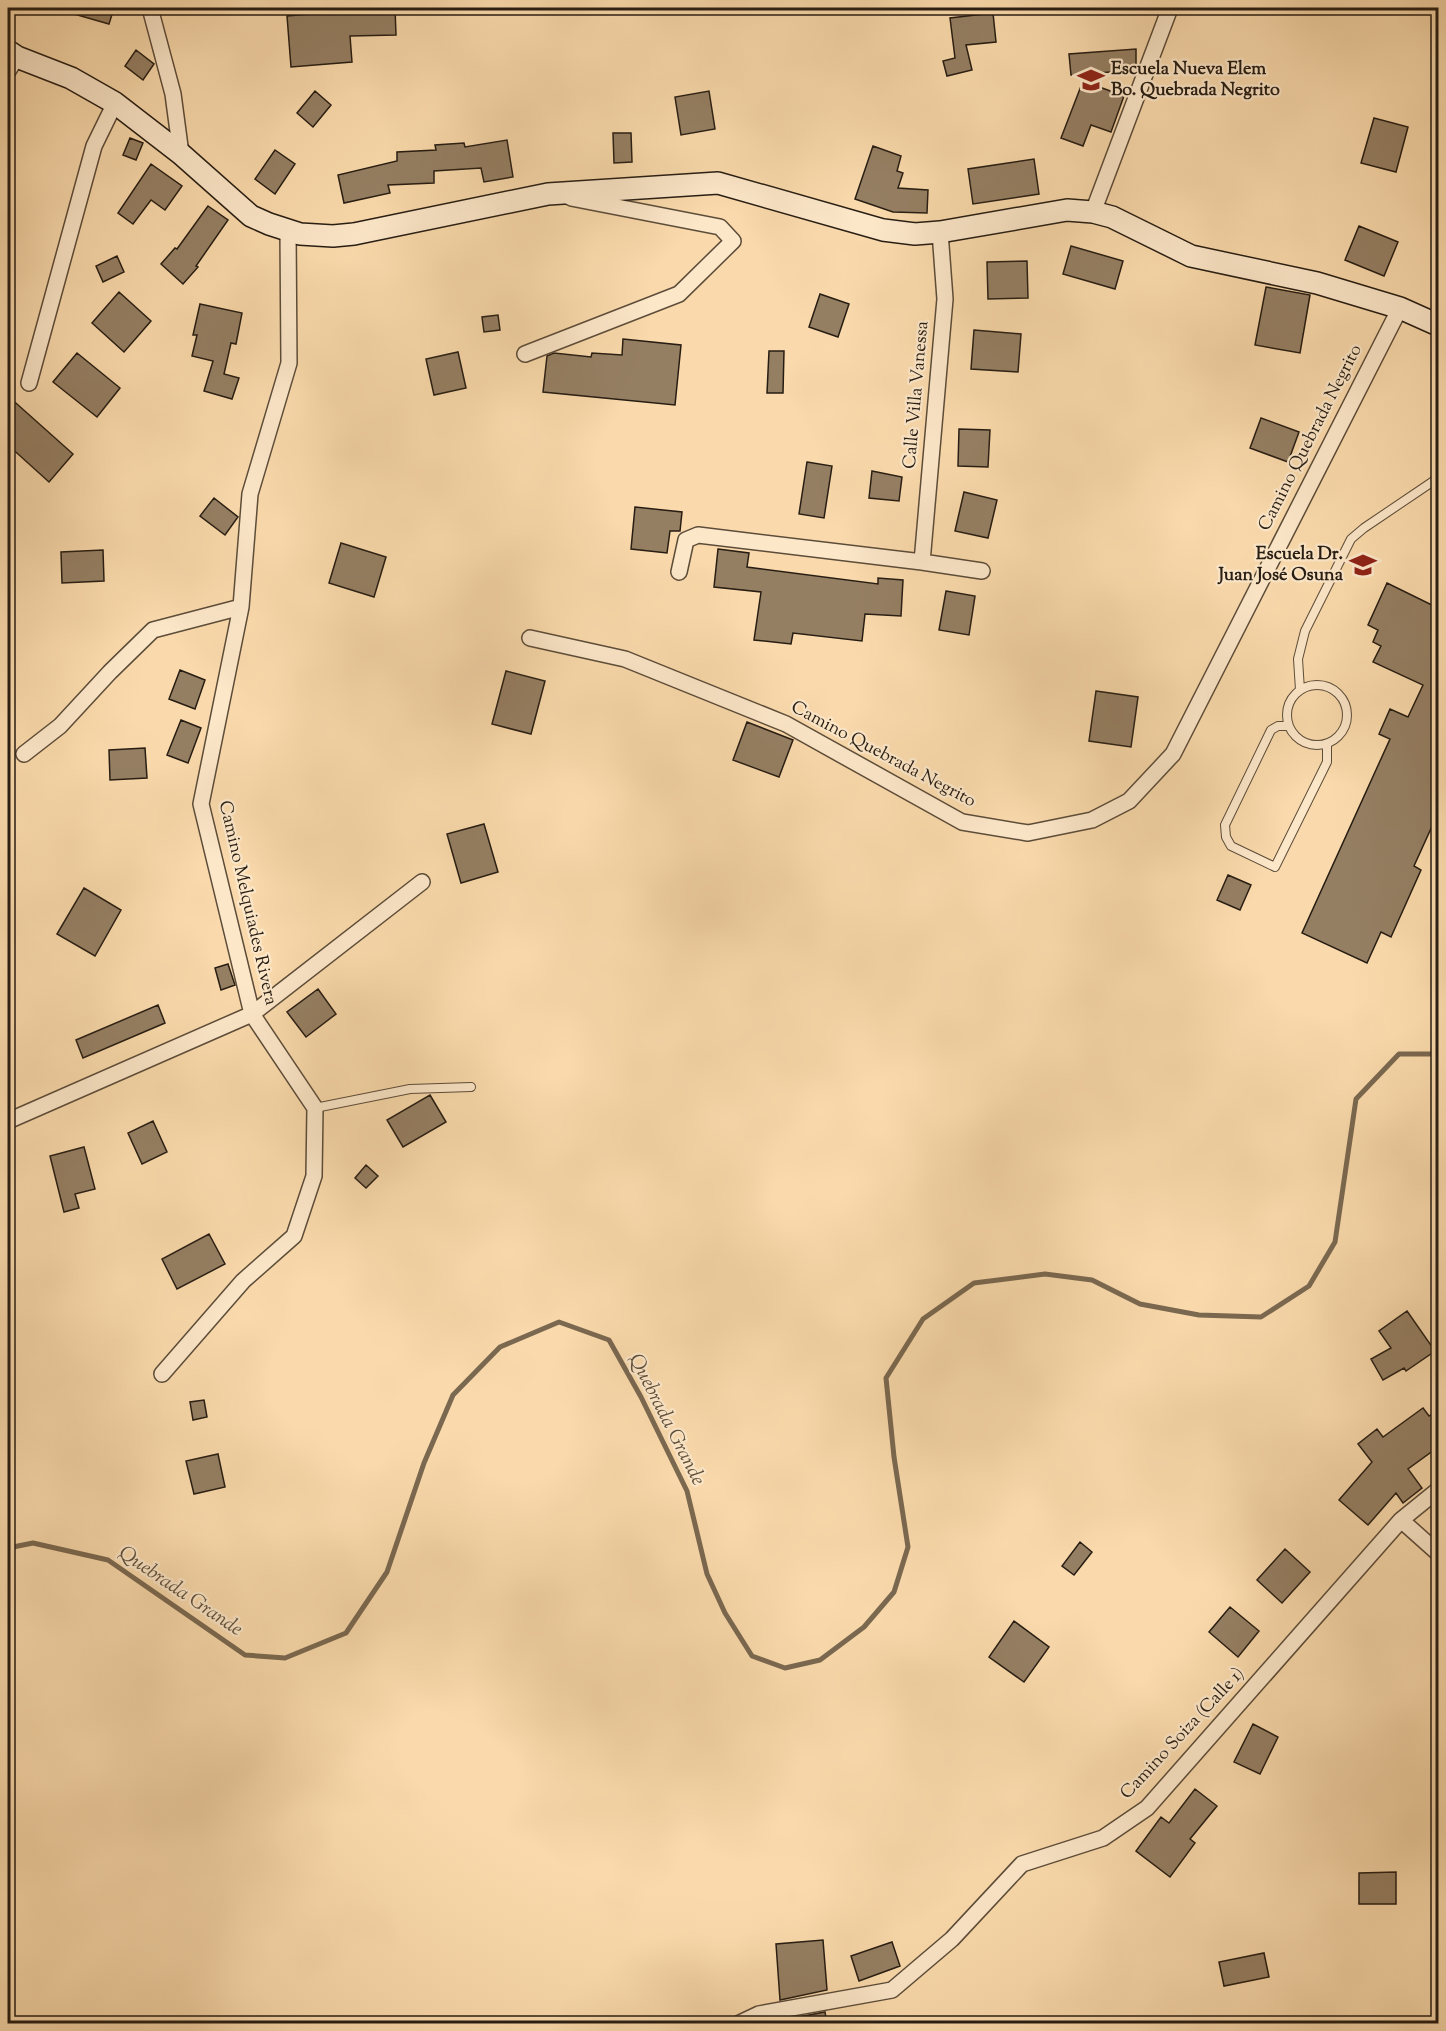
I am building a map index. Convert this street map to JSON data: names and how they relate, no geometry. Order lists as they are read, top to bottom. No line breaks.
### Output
{"streets":{"street":["Calle Villa Vanessa","Camino Quebrada Negrito","Camino Melquiades Rivera","Camino Soiza (Calle 1)"]},"water":["Quebrada Grande"],"places":{"school or university":["Escuela Nueva Elem Bo. Quebrada Negrito","Escuela Dr. Juan José Osuna"]}}
